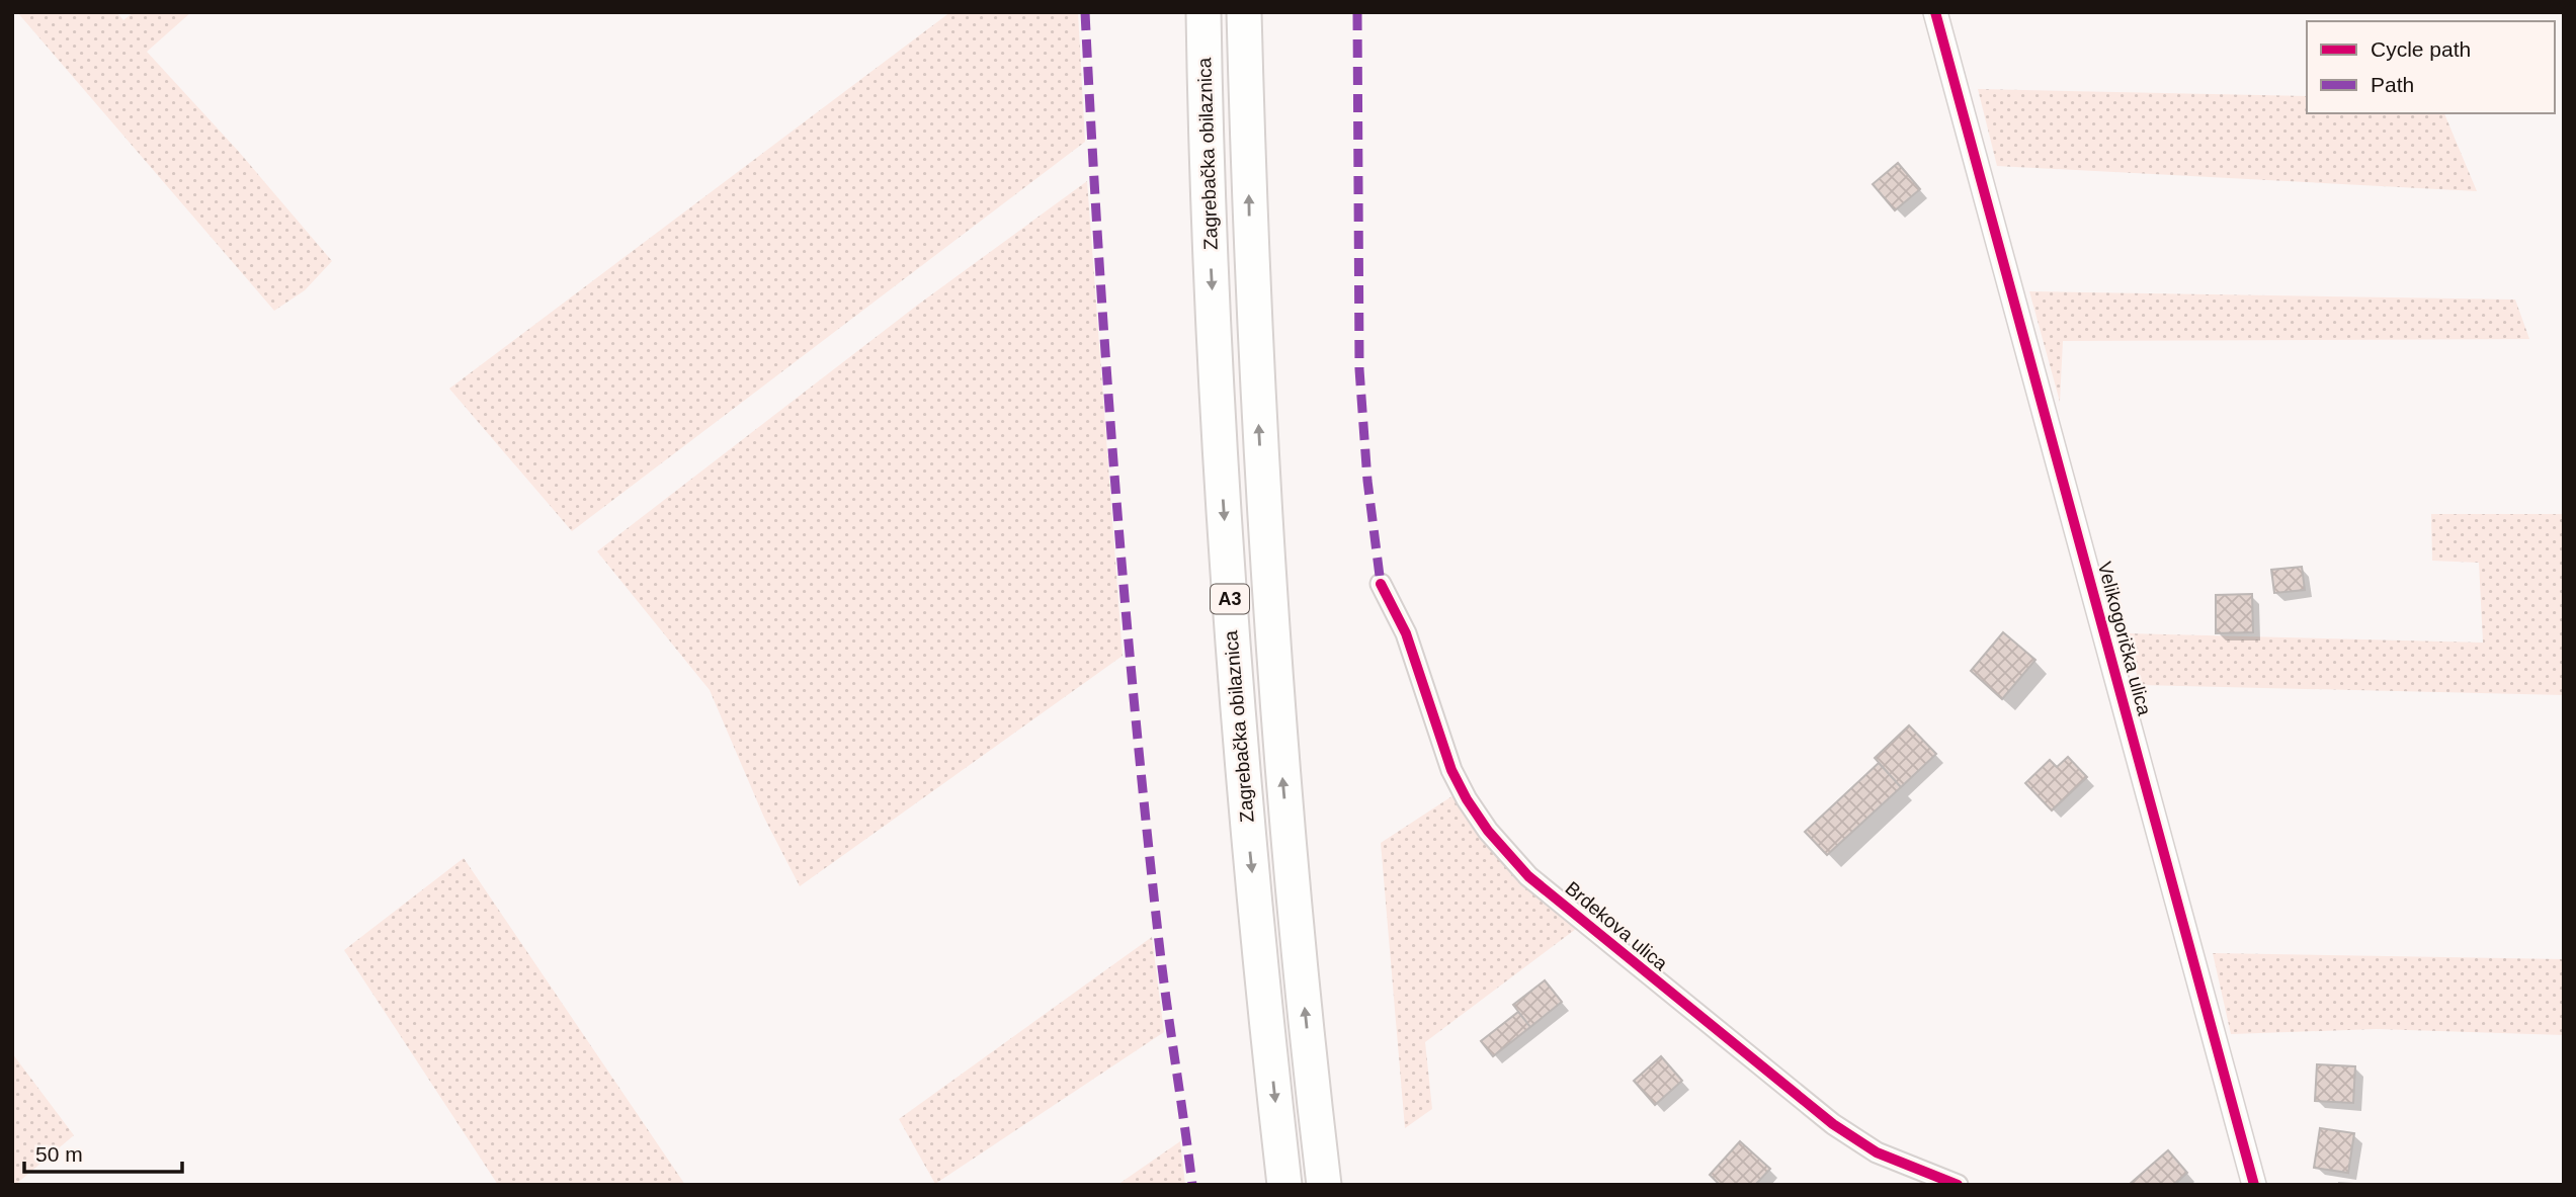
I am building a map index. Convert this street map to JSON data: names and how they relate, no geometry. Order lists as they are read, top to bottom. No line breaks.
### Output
{"streets":{"highway":["Zagrebačka obilaznica","A3"],"street":["Velikogorička ulica","Brdekova ulica"]},"legend":["Cycle path","Path"],"scale_bar":"50 m"}
